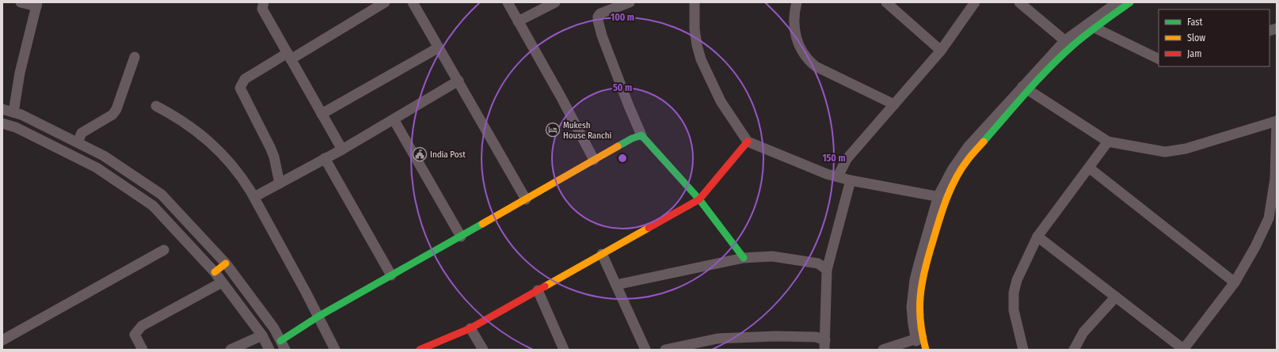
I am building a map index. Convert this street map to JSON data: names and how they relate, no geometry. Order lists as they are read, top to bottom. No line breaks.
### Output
{"places":{"hotel":["Mukesh House Ranchi"],"public building":["India Post"]},"legend":["Fast","Slow","Jam"],"rings":["100 m","50 m","150 m"]}
